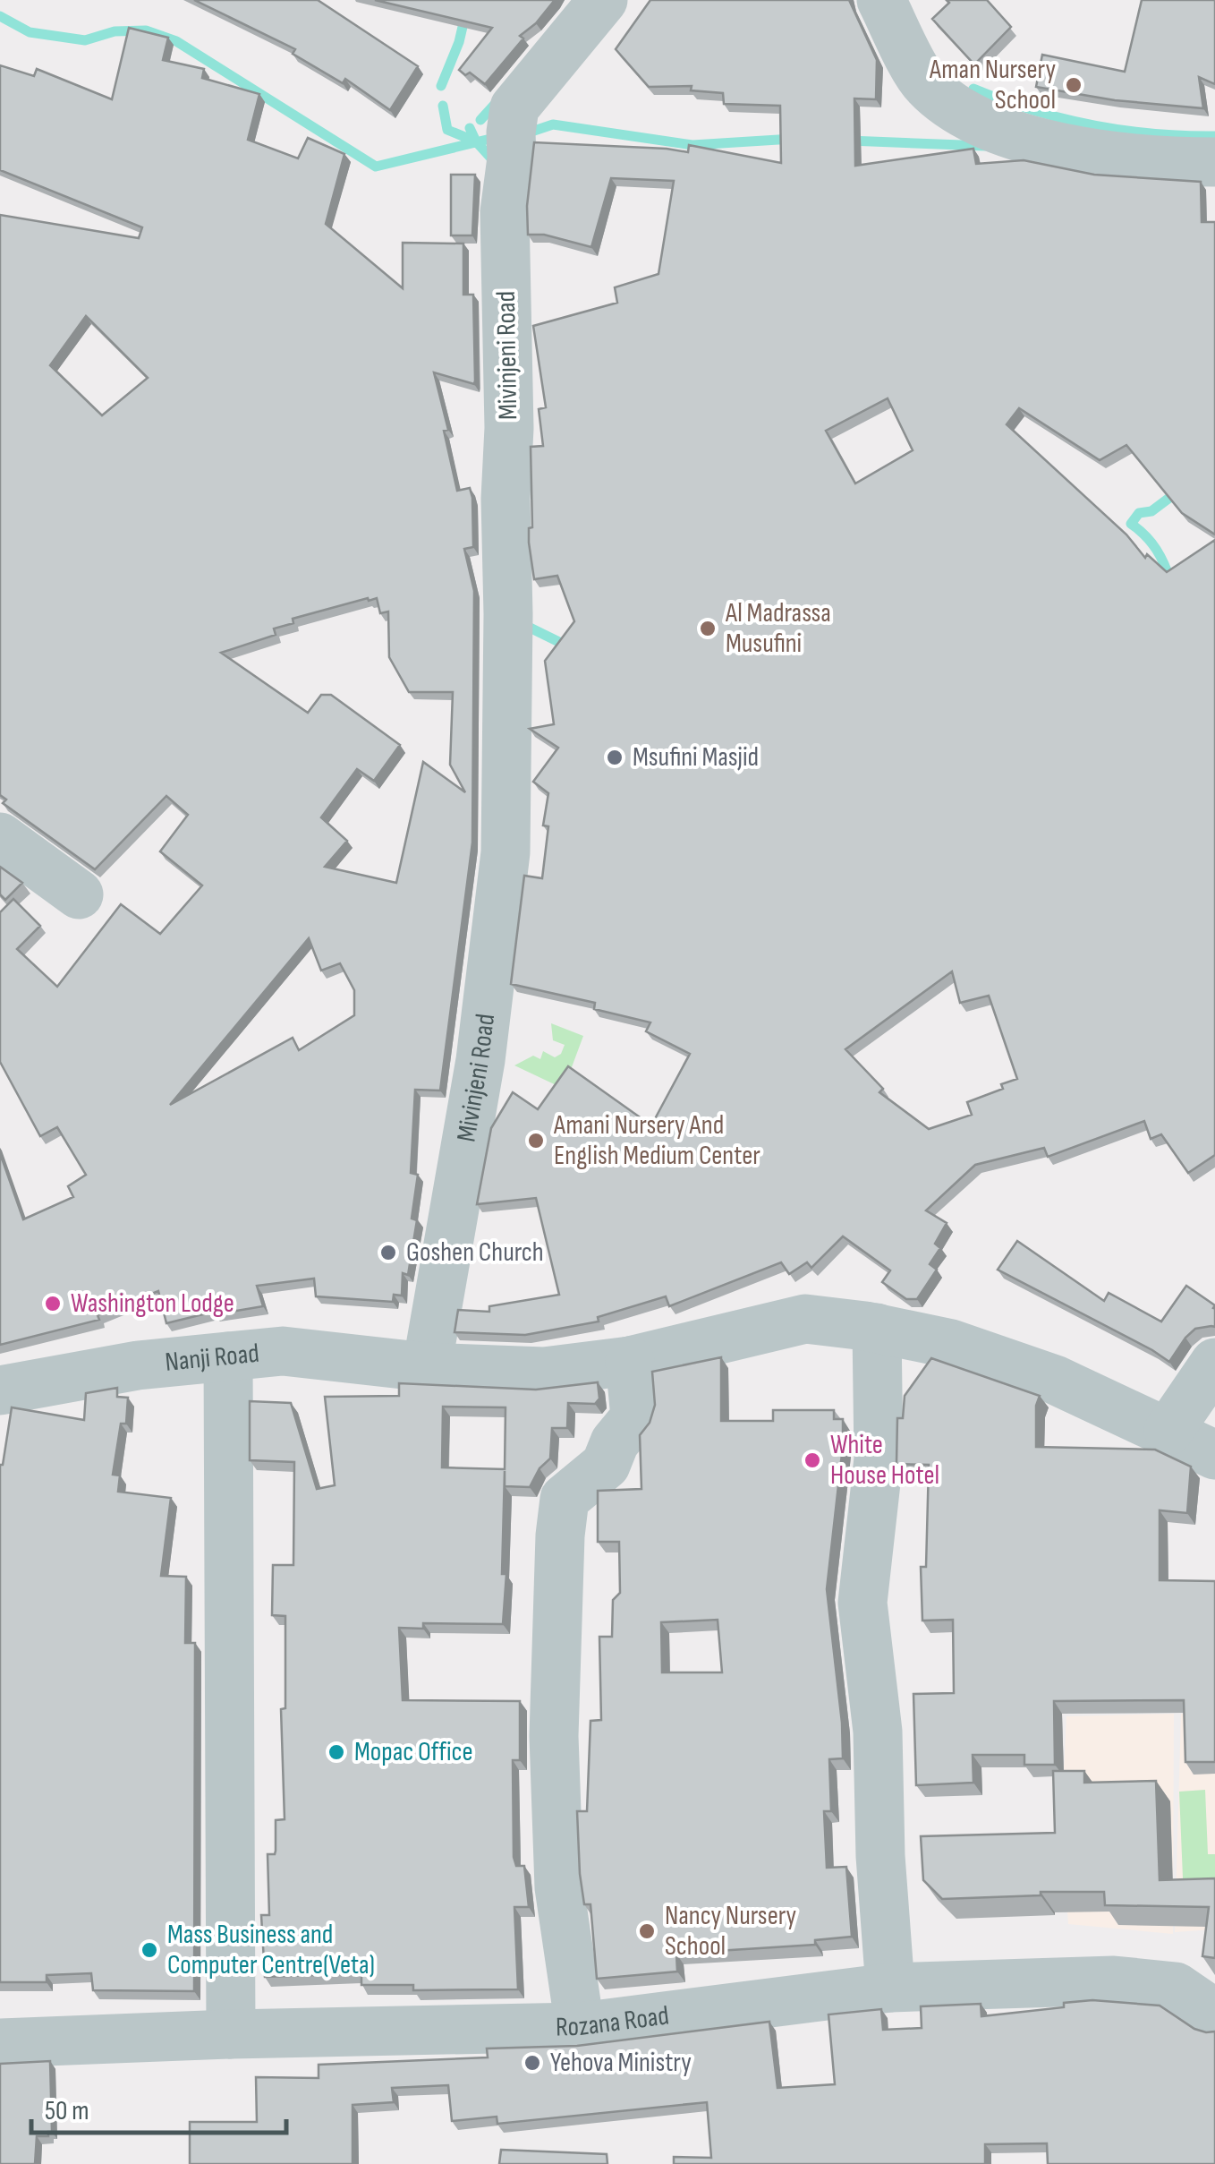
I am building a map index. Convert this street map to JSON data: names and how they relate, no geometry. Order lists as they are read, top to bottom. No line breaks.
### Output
{"streets":{"street":["Mivinjeni Road","Nanji Road","Rozana Road"]},"crossings":[["Mivinjeni Road","Nanji Road"]],"places":["Aman Nursery School","Al Madrassa Musufini","Msufini Masjid","Amani Nursery And English Medium Center","Goshen Church","Washington Lodge","White House Hotel","Mopac Office","Nancy Nursery School","Mass Business and Computer Centre(Veta)","Yehova Ministry"],"scale_bar":"50 m"}
